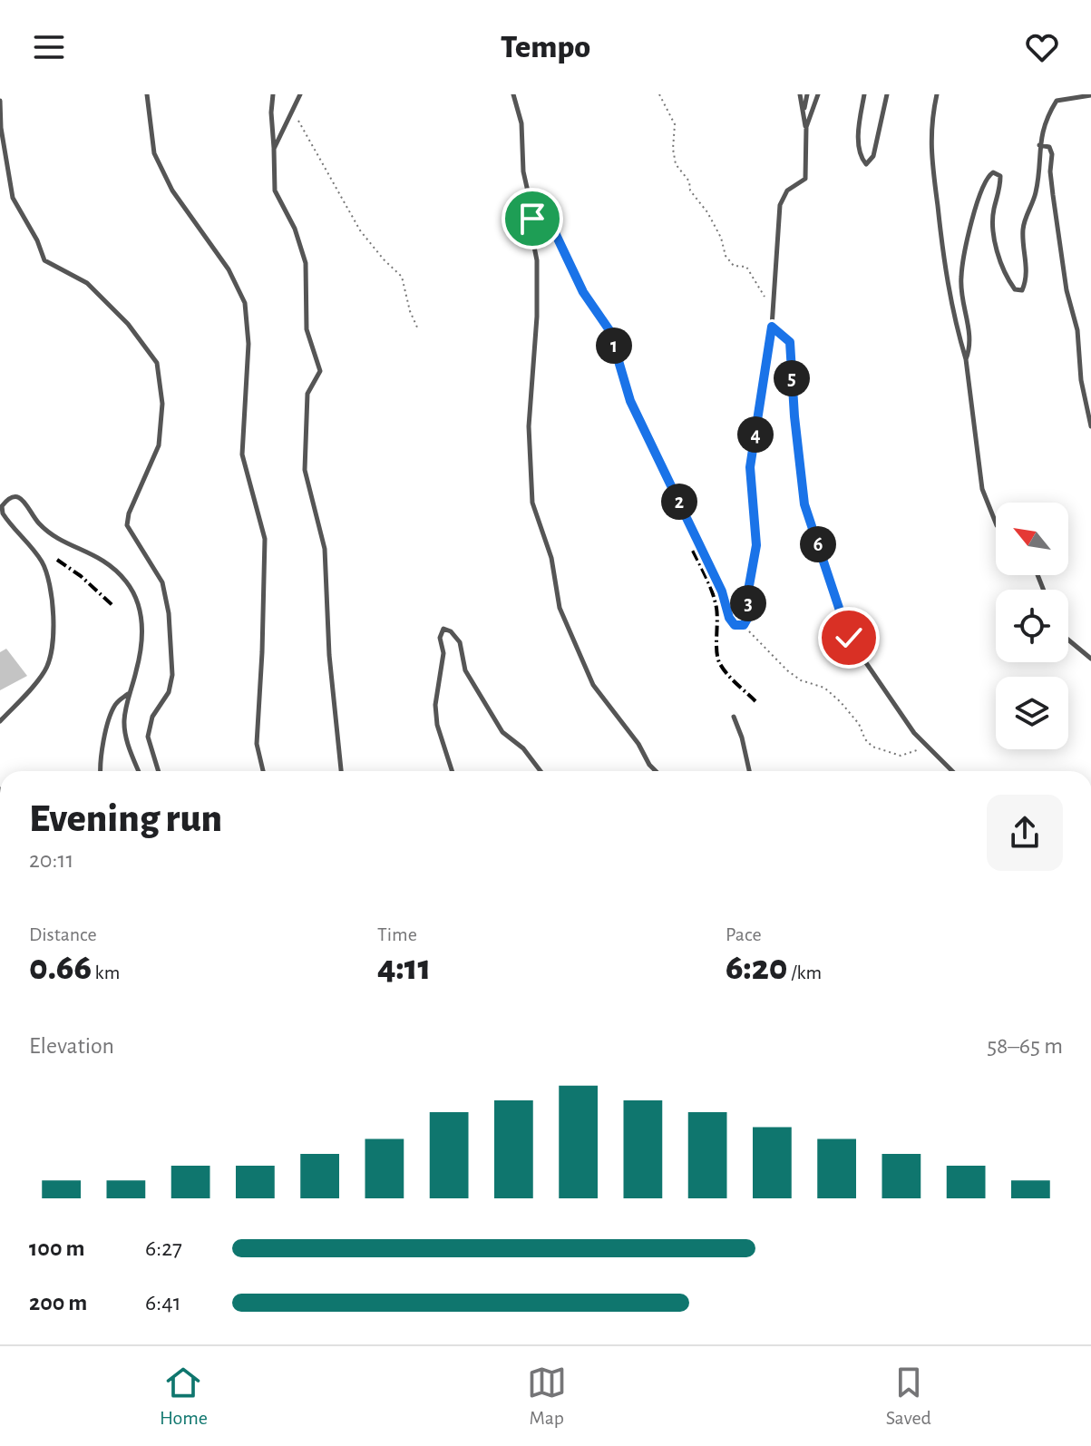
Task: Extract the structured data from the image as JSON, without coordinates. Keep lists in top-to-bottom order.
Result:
{
  "north": "top left",
  "page": {
    "header": "Tempo",
    "pins": [
      "1",
      "5",
      "4",
      "2",
      "6",
      "3"
    ],
    "heading": ["Evening run", "20:11"],
    "stats": [
      ["Distance", "0.66 km"],
      ["Time", "4:11"],
      ["Pace", "6:20 /km"]
    ],
    "chart": ["Elevation", "58–65 m"],
    "list": [
      {
        "name": "100 m",
        "note": "6:27"
      },
      {
        "name": "200 m",
        "note": "6:41"
      }
    ],
    "tabs": ["Home", "Map", "Saved"]
  }
}
